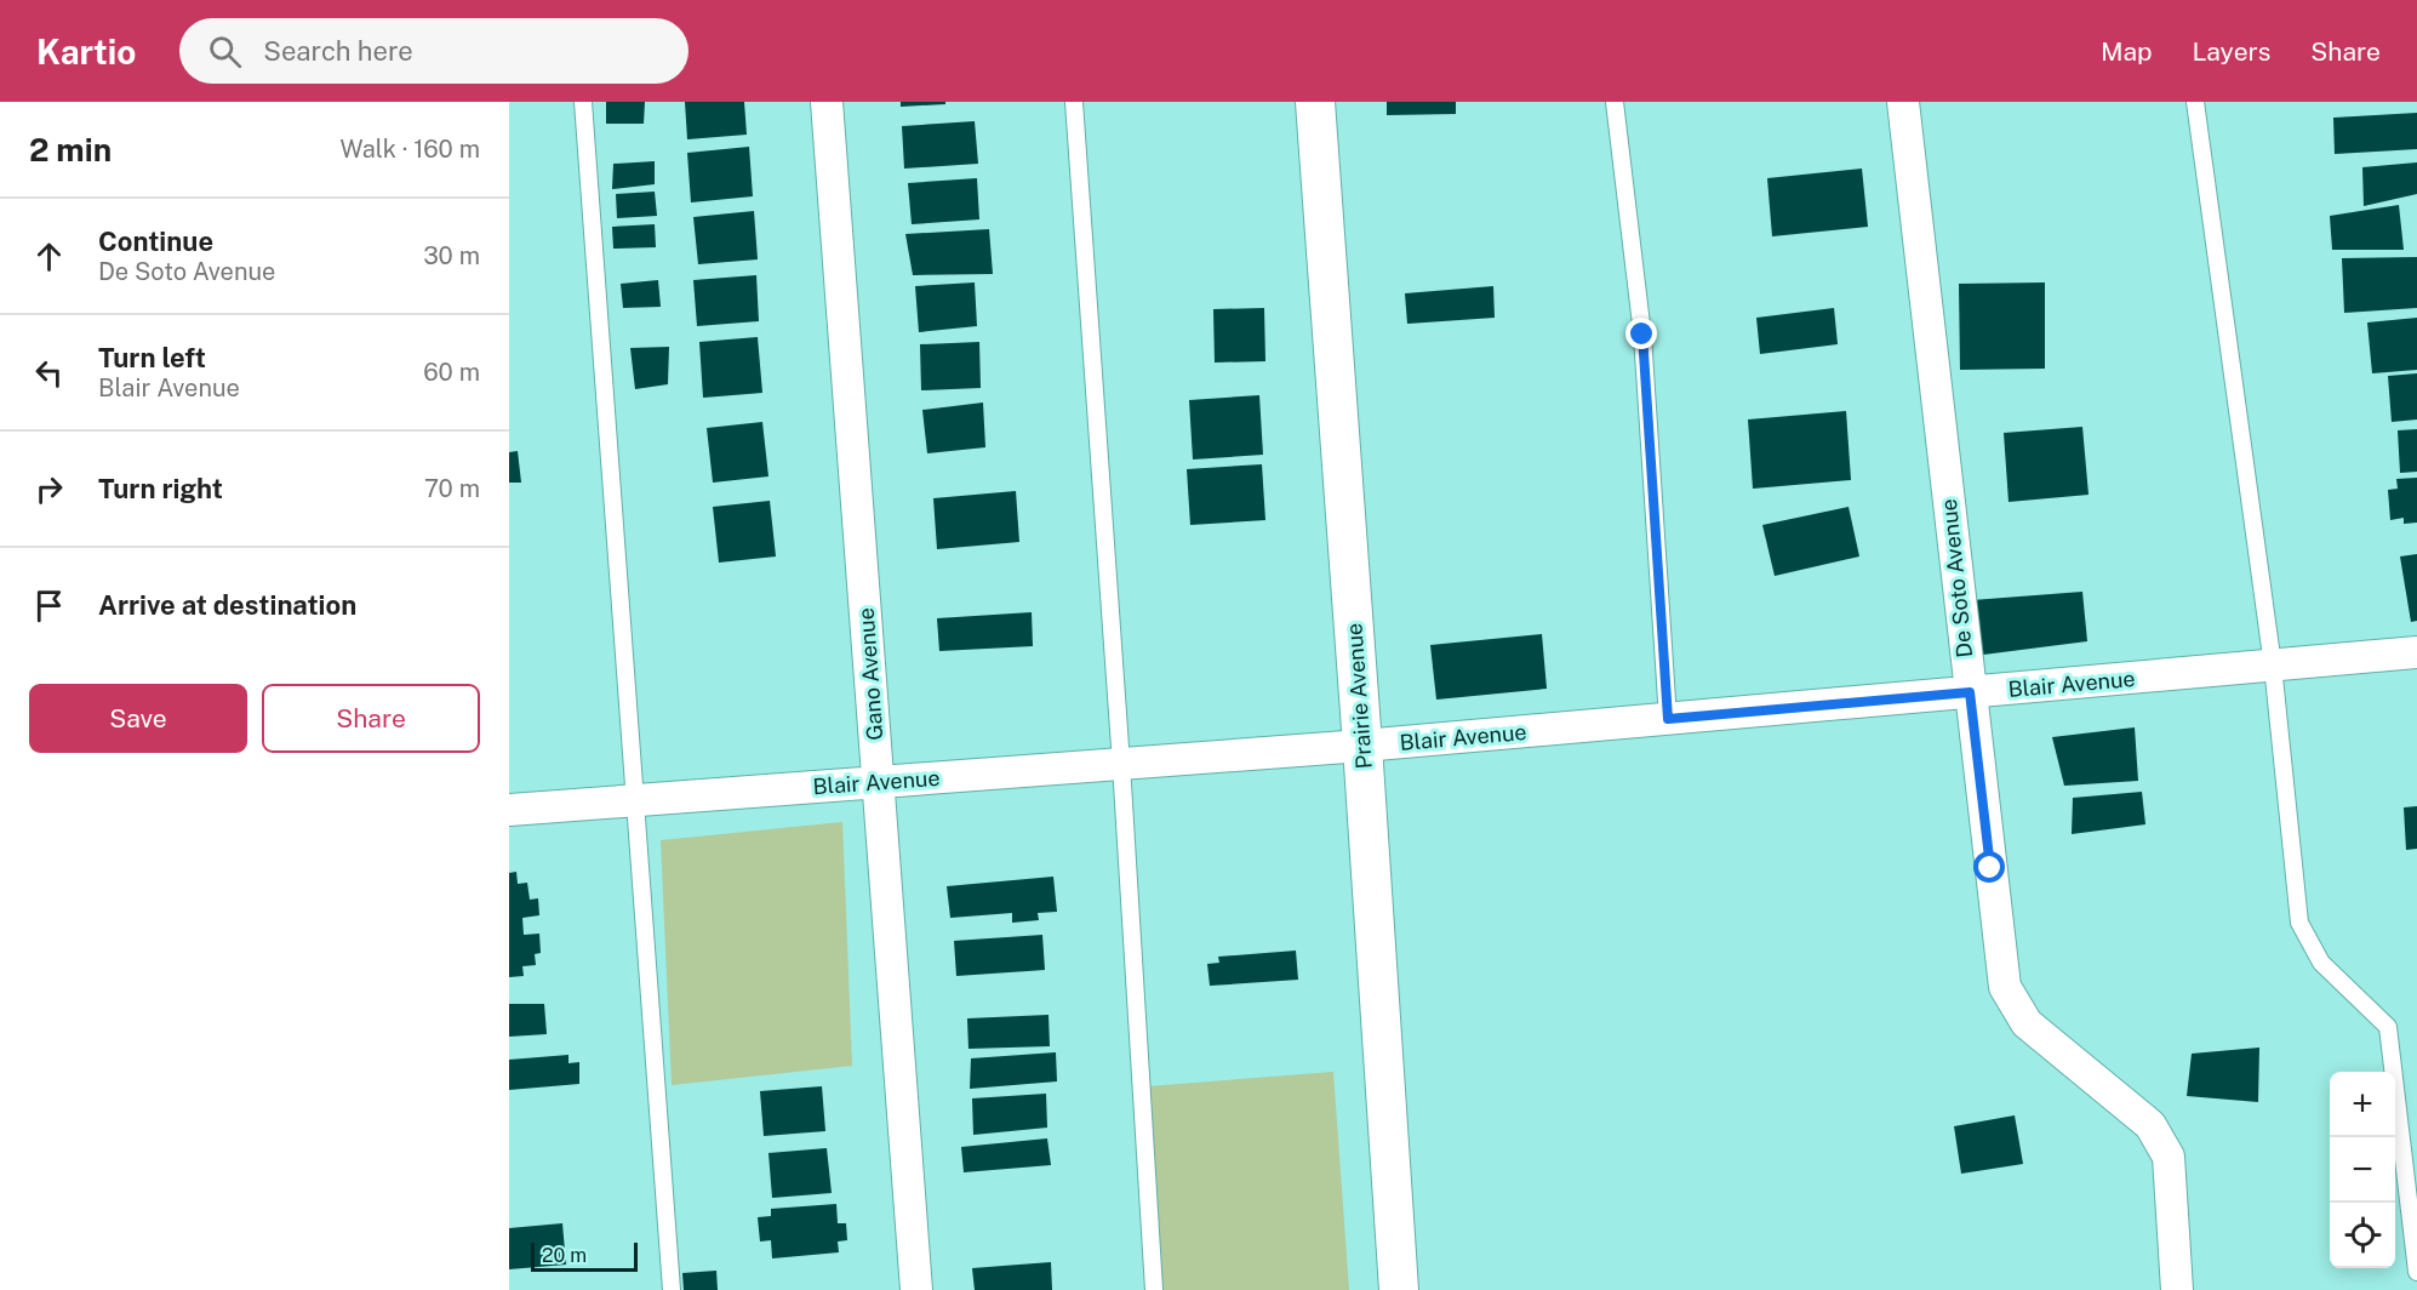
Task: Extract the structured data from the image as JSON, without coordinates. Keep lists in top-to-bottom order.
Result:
{
  "streets": {
    "street": [
      "De Soto Avenue",
      "Gano Avenue",
      "Blair Avenue",
      "Prairie Avenue"
    ]
  },
  "crossings": [
    ["De Soto Avenue", "Blair Avenue"],
    ["Gano Avenue", "Blair Avenue"],
    ["Blair Avenue", "Prairie Avenue"]
  ],
  "scale_bar": "20 m",
  "page": {
    "header": "Kartio",
    "search": "Search here",
    "nav": ["Map", "Layers", "Share"],
    "heading": ["2 min", "Walk · 160 m"],
    "list": [
      ["Continue", "De Soto Avenue", "30 m"],
      ["Turn left", "Blair Avenue", "60 m"],
      ["Turn right", "70 m"],
      "Arrive at destination"
    ],
    "buttons": ["Save", "Share"],
    "map_buttons": ["+", "−"],
    "scale": "20 m"
  }
}
